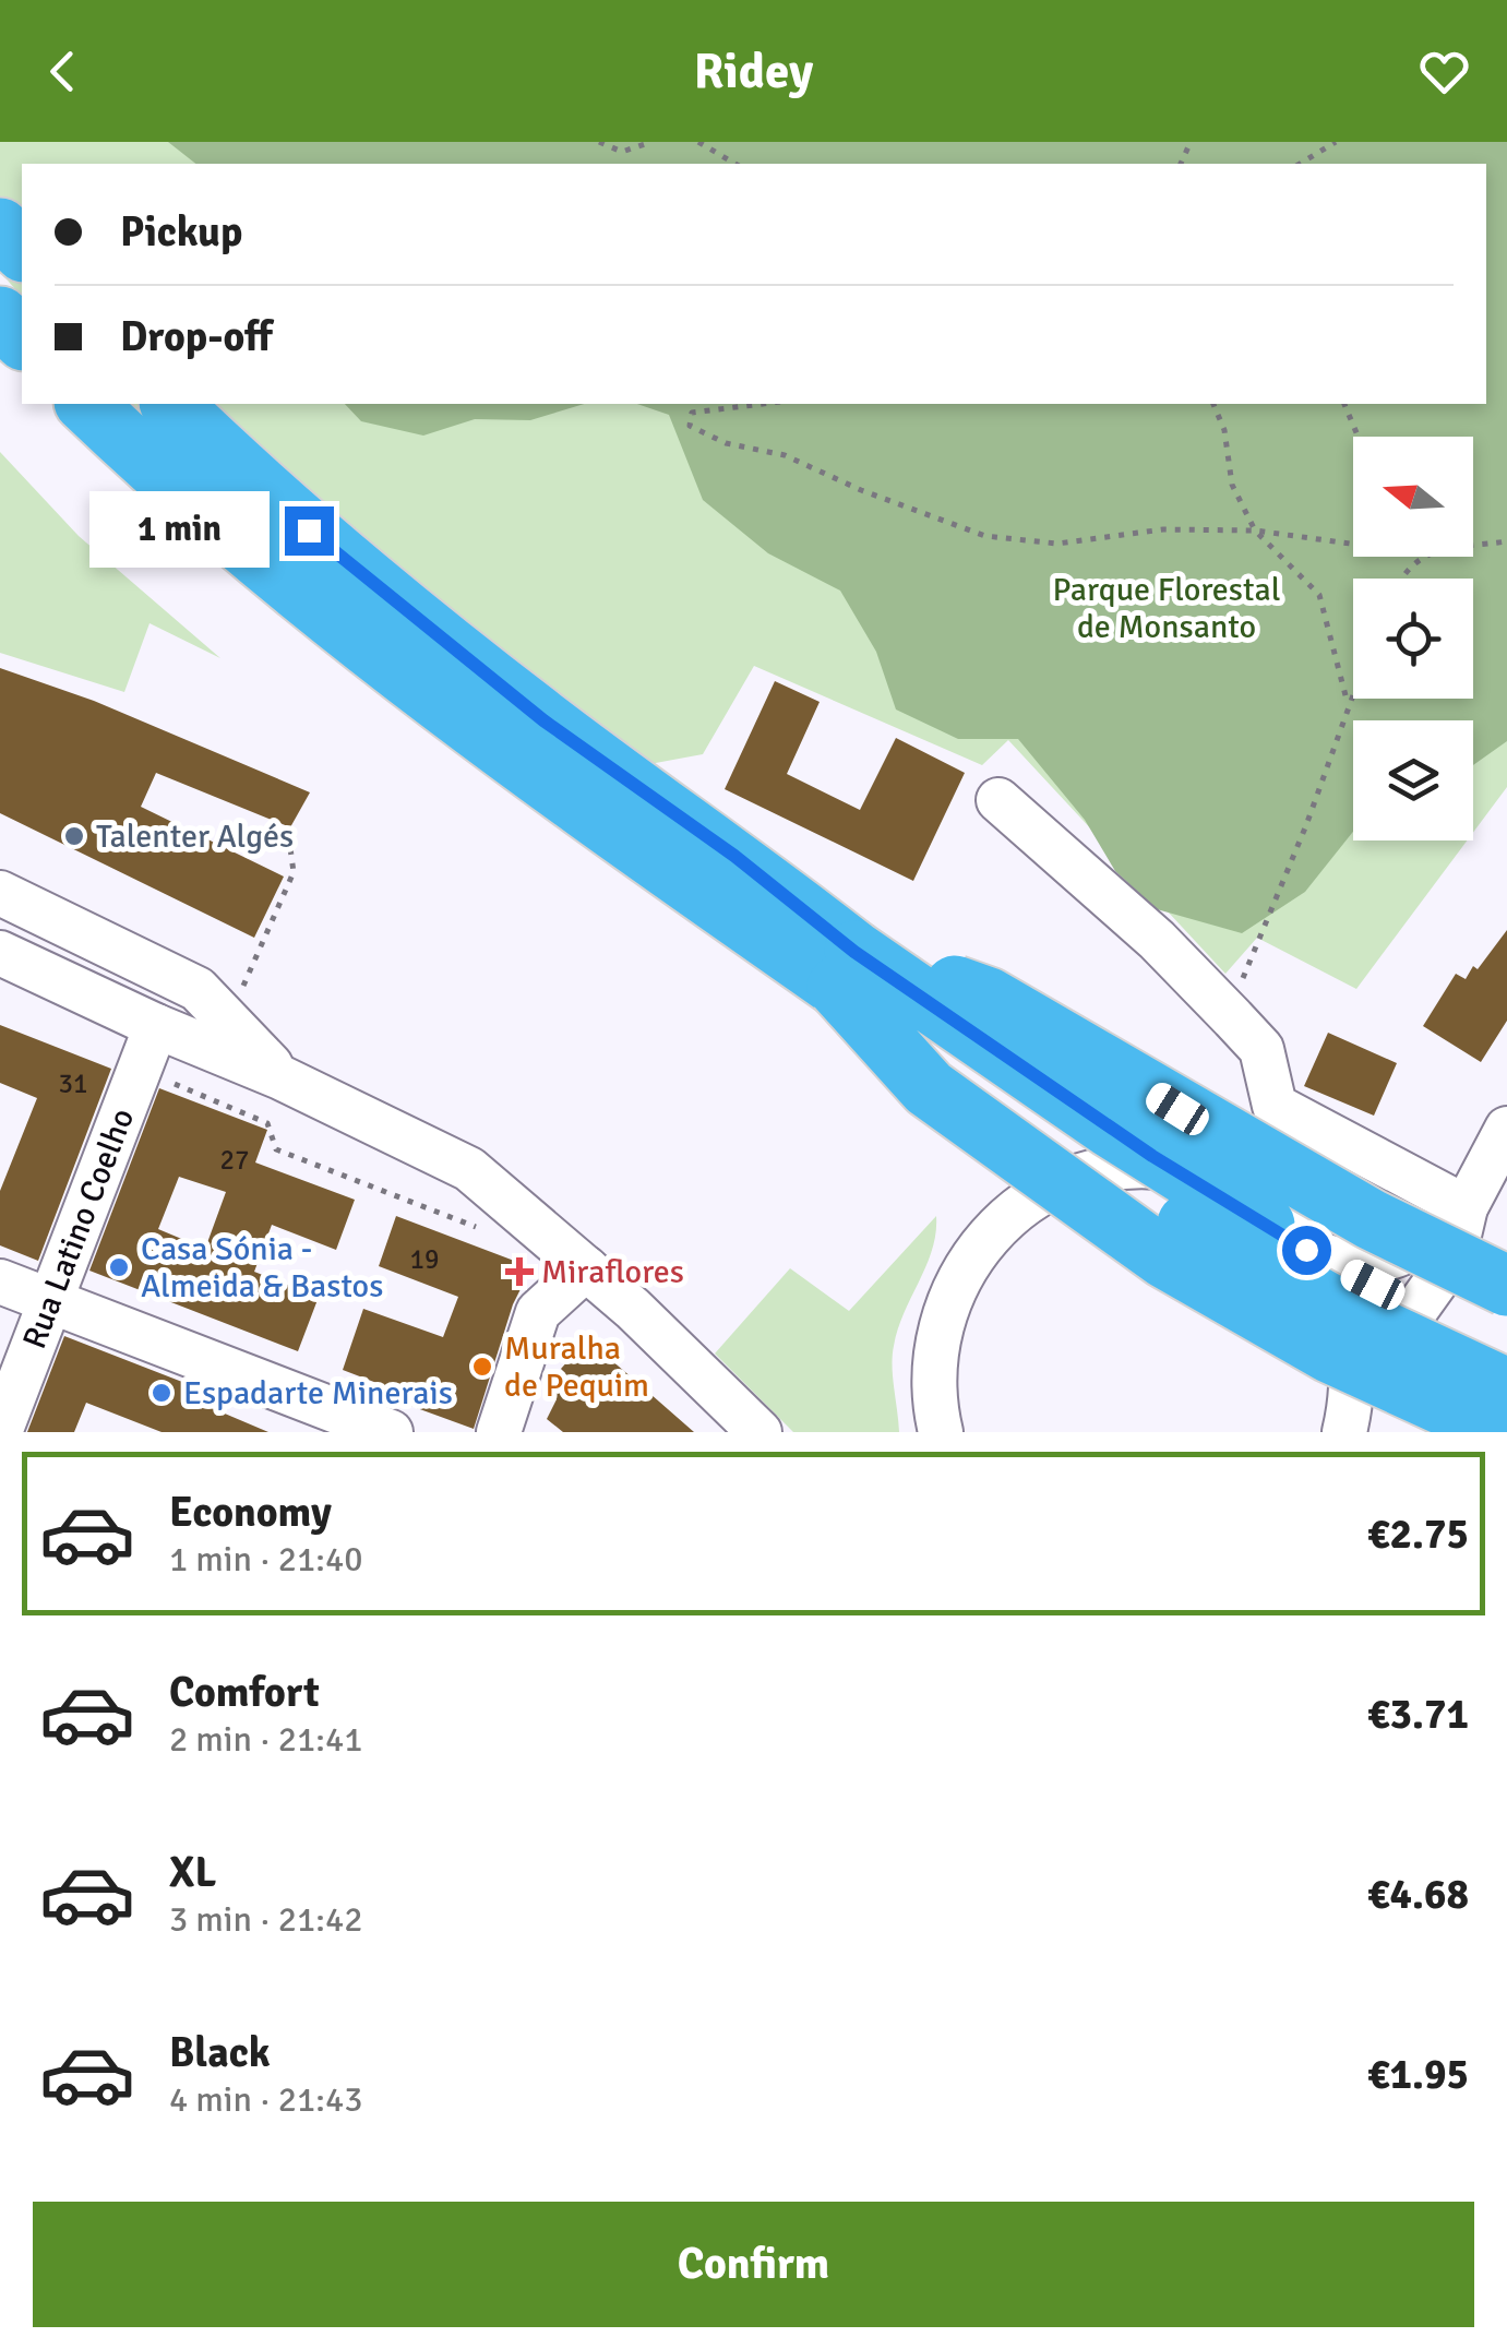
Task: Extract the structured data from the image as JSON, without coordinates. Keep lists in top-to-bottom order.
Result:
{
  "streets": {
    "street": ["Rua Latino Coelho"]
  },
  "parks": ["Parque Florestal de Monsanto"],
  "places": {
    "other": [
      "Talenter Algés",
      "Casa Sónia - Almeida & Bastos",
      "Muralha de Pequim",
      "Espadarte Minerais"
    ],
    "health": ["Miraflores"]
  },
  "house_numbers": ["31", "27", "19"],
  "north": "left",
  "page": {
    "header": "Ridey",
    "banner": ["Pickup", "Drop-off"],
    "bubble": "1 min",
    "list": [
      {
        "name": "Economy",
        "note": "1 min · 21:40",
        "value": "€2.75"
      },
      {
        "name": "Comfort",
        "note": "2 min · 21:41",
        "value": "€3.71"
      },
      {
        "name": "XL",
        "note": "3 min · 21:42",
        "value": "€4.68"
      },
      {
        "name": "Black",
        "note": "4 min · 21:43",
        "value": "€1.95"
      }
    ],
    "buttons": "Confirm"
  }
}
